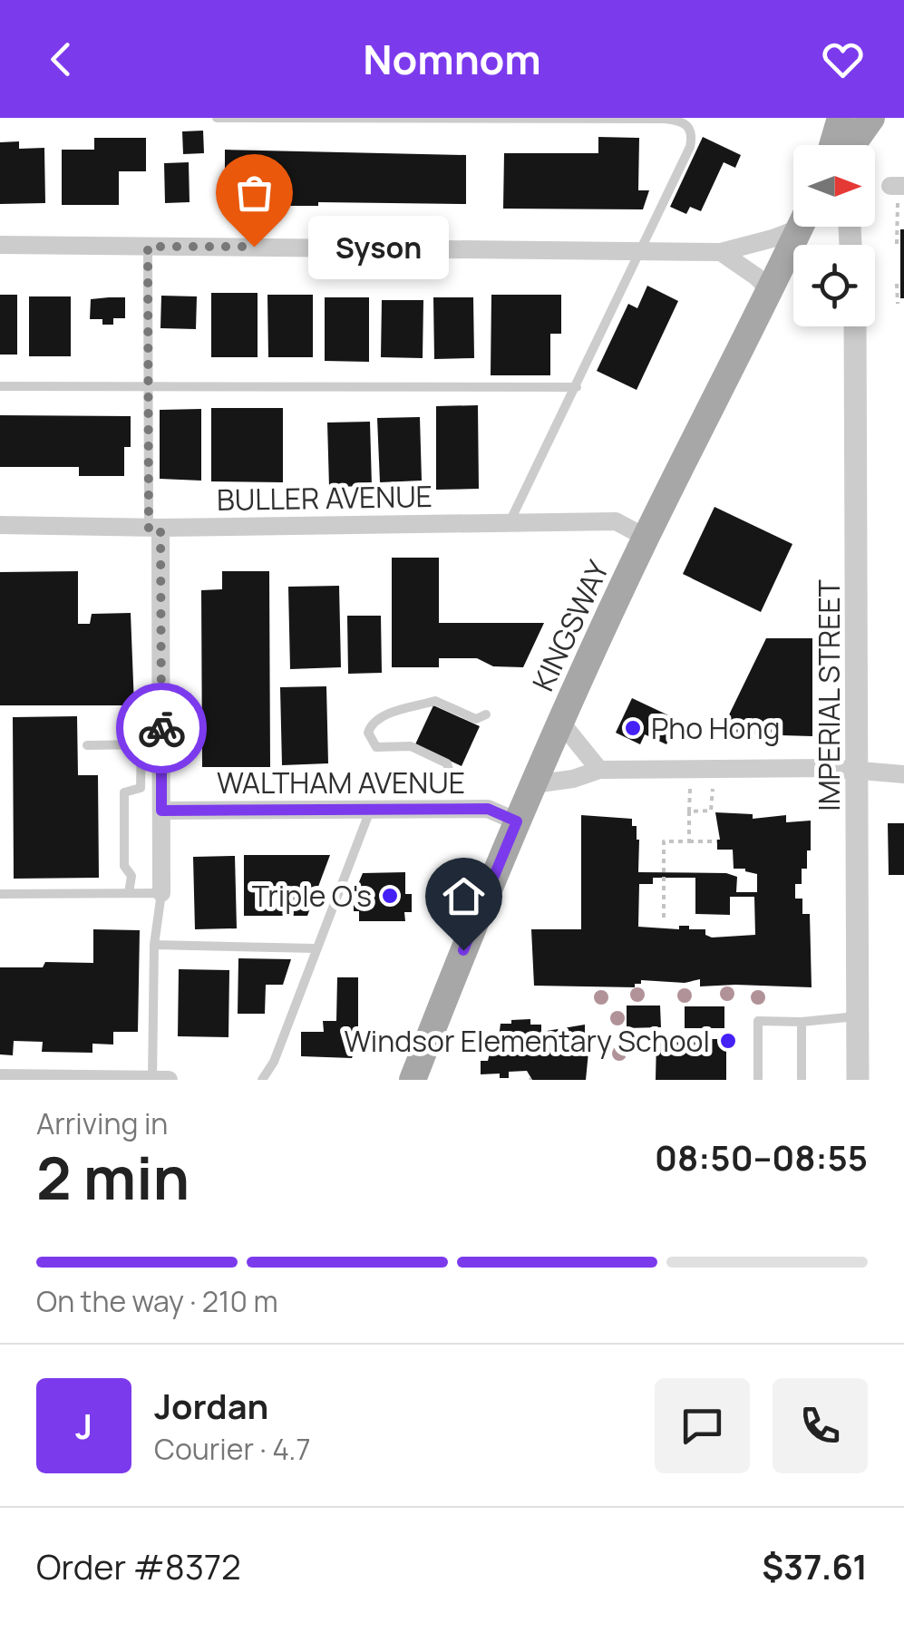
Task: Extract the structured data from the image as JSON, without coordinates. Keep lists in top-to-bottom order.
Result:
{
  "streets": {
    "main road": ["KINGSWAY"],
    "street": ["BULLER AVENUE", "IMPERIAL STREET", "WALTHAM AVENUE"]
  },
  "crossings": [
    ["BULLER AVENUE", "KINGSWAY"],
    ["KINGSWAY", "WALTHAM AVENUE"]
  ],
  "places": [
    "Syson",
    "Pho Hong",
    "Triple O's",
    "Windsor Elementary School"
  ],
  "north": "right",
  "page": {
    "header": "Nomnom",
    "bubble": "Syson",
    "heading": ["2 min", "Arriving in", "08:50–08:55"],
    "panel": [
      "Jordan",
      "Courier · 4.7",
      "Order #8372",
      "$37.61"
    ],
    "bar": "On the way · 210 m",
    "round": "J"
  }
}
